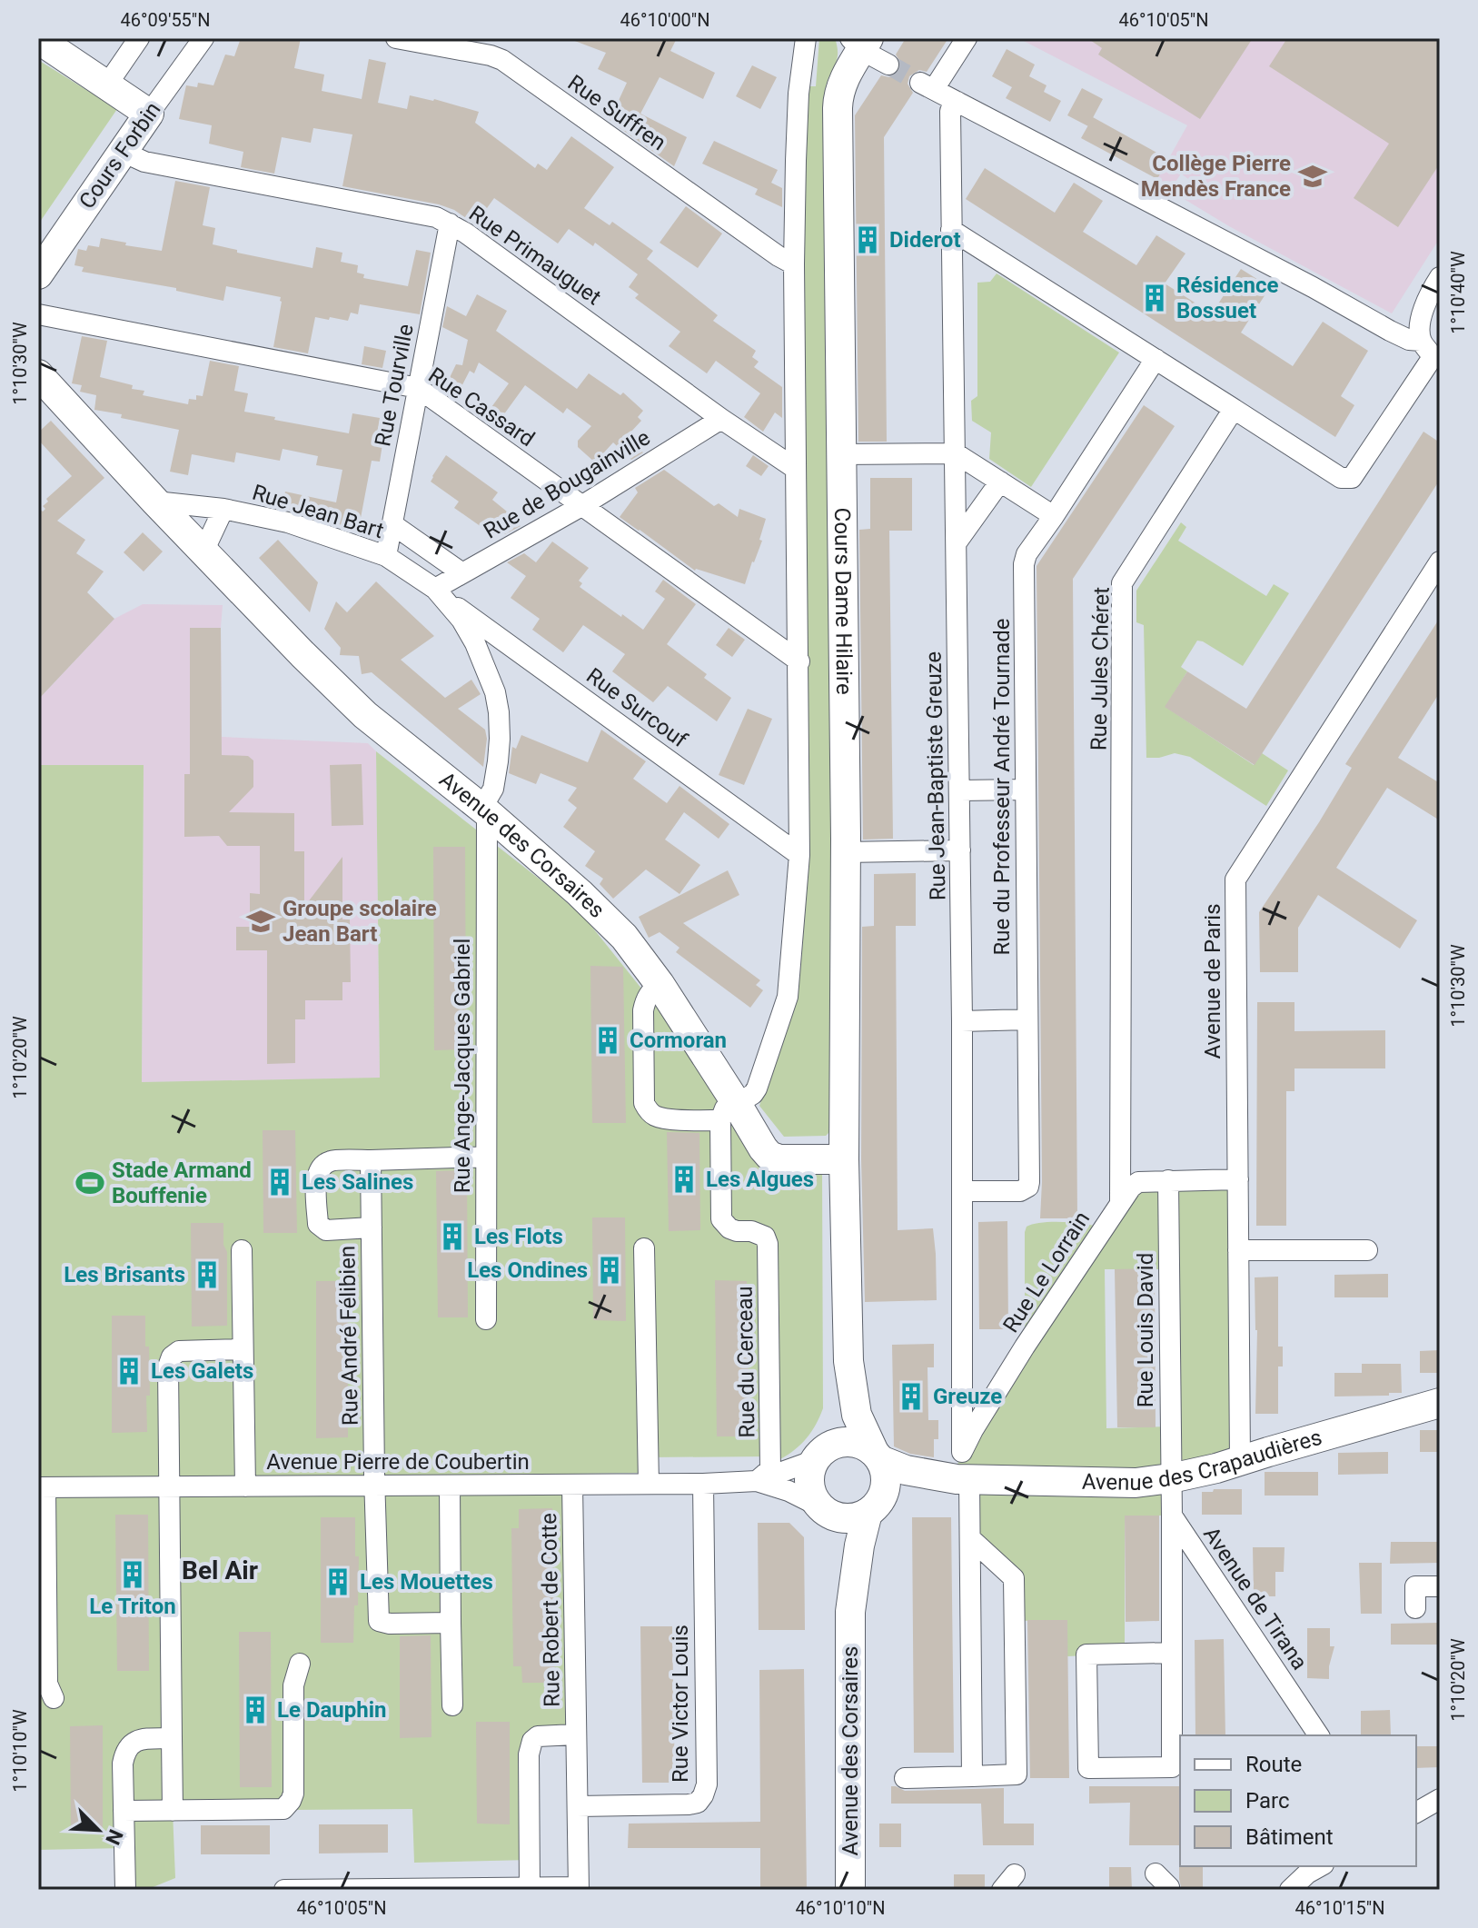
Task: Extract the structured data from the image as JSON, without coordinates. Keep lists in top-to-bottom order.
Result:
{
  "streets": {
    "street": [
      "Rue Suffren",
      "Cours Forbin",
      "Rue Primauguet",
      "Rue Tourville",
      "Rue Cassard",
      "Rue de Bougainville",
      "Rue Jean Bart",
      "Cours Dame Hilaire",
      "Rue Jules Chéret",
      "Rue Surcouf",
      "Rue Jean-Baptiste Greuze",
      "Rue du Professeur André Tournade",
      "Avenue des Corsaires",
      "Avenue de Paris",
      "Rue Ange-Jacques Gabriel",
      "Rue Le Lorrain",
      "Rue Louis David",
      "Rue André Félibien",
      "Rue du Cerceau",
      "Avenue des Crapaudières",
      "Avenue Pierre de Coubertin",
      "Avenue de Tirana",
      "Rue Robert de Cotte",
      "Rue Victor Louis"
    ]
  },
  "crossings": [
    ["Rue Suffren", "Cours Dame Hilaire"],
    ["Cours Forbin", "Rue Primauguet"],
    ["Rue Primauguet", "Rue Tourville"],
    ["Rue Primauguet", "Rue de Bougainville"],
    ["Rue Primauguet", "Cours Dame Hilaire"],
    ["Rue Tourville", "Rue Cassard"],
    ["Rue Tourville", "Rue Jean Bart"],
    ["Rue Cassard", "Rue de Bougainville"],
    ["Rue Cassard", "Cours Dame Hilaire"],
    ["Rue de Bougainville", "Rue Jean Bart"],
    ["Rue de Bougainville", "Rue Surcouf"],
    ["Rue Jean Bart", "Rue Surcouf"],
    ["Rue Jean Bart", "Avenue des Corsaires"],
    ["Rue Jean Bart", "Rue Ange-Jacques Gabriel"],
    ["Cours Dame Hilaire", "Rue Surcouf"],
    ["Cours Dame Hilaire", "Avenue des Corsaires"],
    ["Cours Dame Hilaire", "Rue du Cerceau"],
    ["Rue Jules Chéret", "Rue Le Lorrain"],
    ["Rue Jean-Baptiste Greuze", "Rue du Professeur André Tournade"],
    ["Rue Jean-Baptiste Greuze", "Rue Le Lorrain"],
    ["Rue Jean-Baptiste Greuze", "Avenue des Crapaudières"],
    ["Avenue des Corsaires", "Rue Ange-Jacques Gabriel"],
    ["Avenue des Corsaires", "Rue du Cerceau"],
    ["Avenue des Corsaires", "Avenue des Crapaudières"],
    ["Avenue des Corsaires", "Avenue Pierre de Coubertin"],
    ["Avenue de Paris", "Rue Le Lorrain"],
    ["Avenue de Paris", "Avenue des Crapaudières"],
    ["Rue Ange-Jacques Gabriel", "Rue André Félibien"],
    ["Rue Le Lorrain", "Rue Louis David"],
    ["Rue Le Lorrain", "Avenue des Crapaudières"],
    ["Rue Louis David", "Avenue des Crapaudières"],
    ["Rue André Félibien", "Avenue Pierre de Coubertin"],
    ["Rue du Cerceau", "Avenue Pierre de Coubertin"],
    ["Avenue des Crapaudières", "Avenue Pierre de Coubertin"],
    ["Avenue Pierre de Coubertin", "Rue Robert de Cotte"],
    ["Avenue Pierre de Coubertin", "Rue Victor Louis"],
    ["Rue Robert de Cotte", "Rue Victor Louis"]
  ],
  "districts": ["Bel Air"],
  "places": {
    "school or university": ["Collège Pierre Mendès France", "Groupe scolaire Jean Bart"],
    "building": [
      "Diderot",
      "Résidence Bossuet",
      "Cormoran",
      "Les Algues",
      "Les Salines",
      "Les Flots",
      "Les Ondines",
      "Les Brisants",
      "Les Galets",
      "Greuze",
      "Le Triton",
      "Les Mouettes",
      "Le Dauphin"
    ],
    "sports": ["Stade Armand Bouffenie"]
  },
  "legend": ["Route", "Parc", "Bâtiment"],
  "north": "bottom right",
  "coordinates": [
    "46°09'55\"N",
    "46°10'00\"N",
    "46°10'05\"N",
    "1°10'40\"W",
    "1°10'30\"W",
    "1°10'20\"W",
    "1°10'10\"W",
    "46°10'10\"N",
    "46°10'15\"N"
  ]
}
